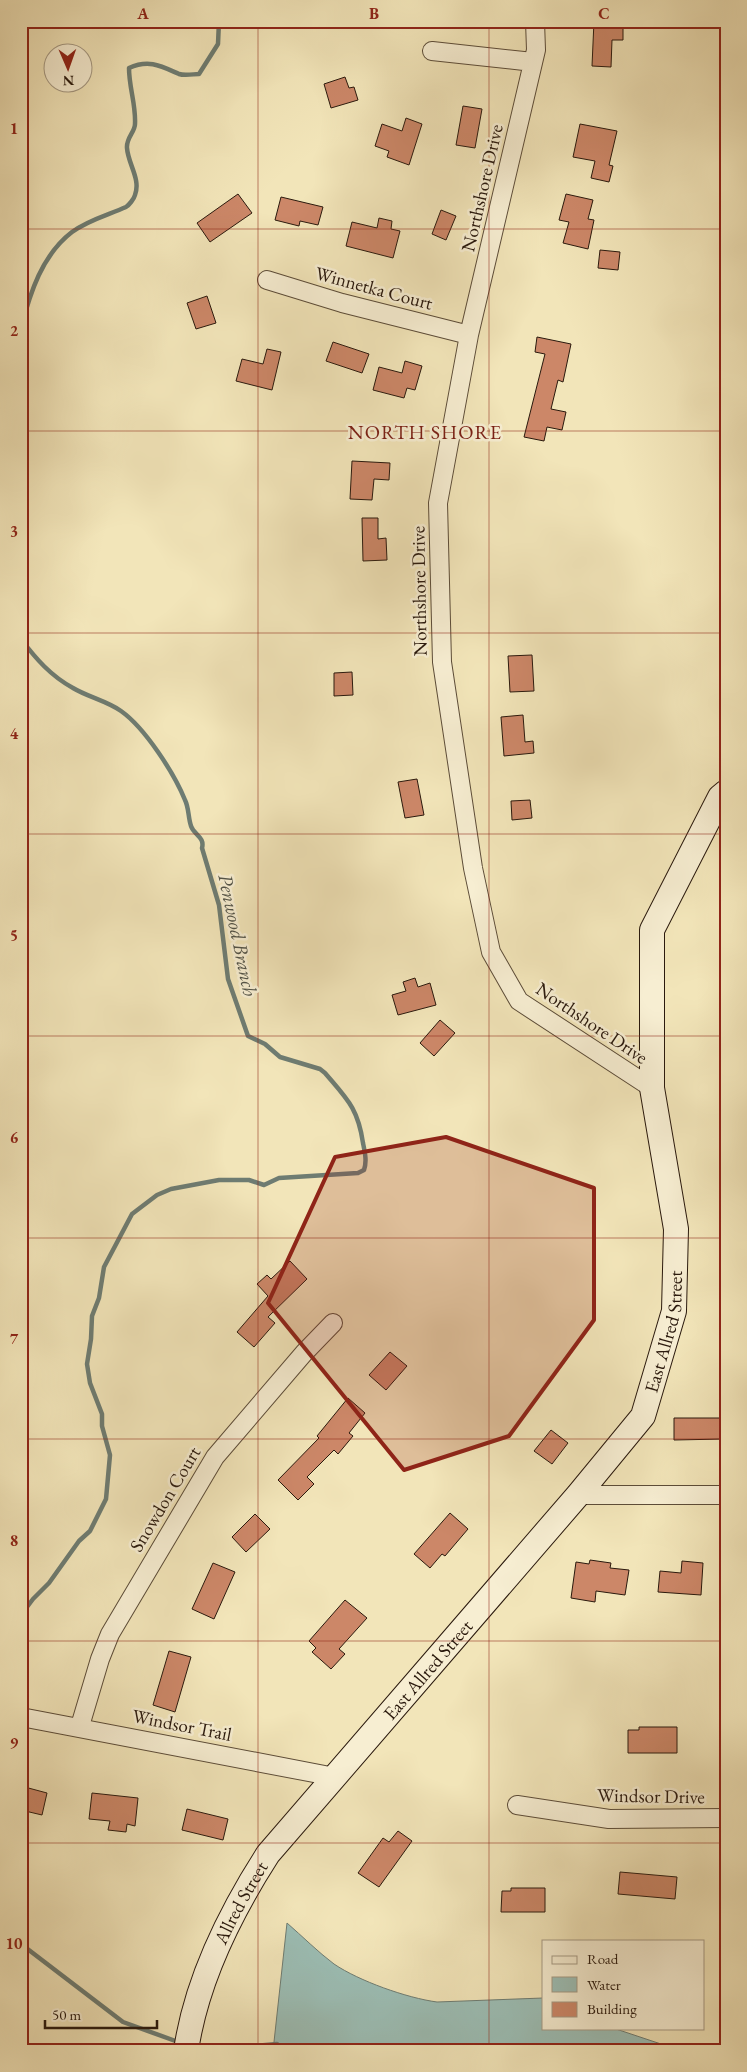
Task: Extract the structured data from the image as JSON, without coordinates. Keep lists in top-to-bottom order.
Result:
{
  "streets": {
    "street": [
      "Northshore Drive",
      "Winnetka Court",
      "East Allred Street",
      "Snowdon Court",
      "Windsor Trail",
      "Windsor Drive",
      "Allred Street"
    ]
  },
  "crossings": [
    ["Northshore Drive", "Winnetka Court"],
    ["Northshore Drive", "East Allred Street"],
    ["East Allred Street", "Windsor Trail"],
    ["East Allred Street", "Allred Street"],
    ["Snowdon Court", "Windsor Trail"],
    ["Windsor Trail", "Allred Street"]
  ],
  "districts": ["NORTH SHORE"],
  "water": ["Penwood Branch"],
  "legend": ["Road", "Water", "Building"],
  "scale_bar": "50 m",
  "north": "bottom",
  "grid": {
    "columns": ["A", "B", "C"],
    "rows": [
      "1",
      "2",
      "3",
      "4",
      "5",
      "6",
      "7",
      "8",
      "9",
      "10"
    ]
  }
}
